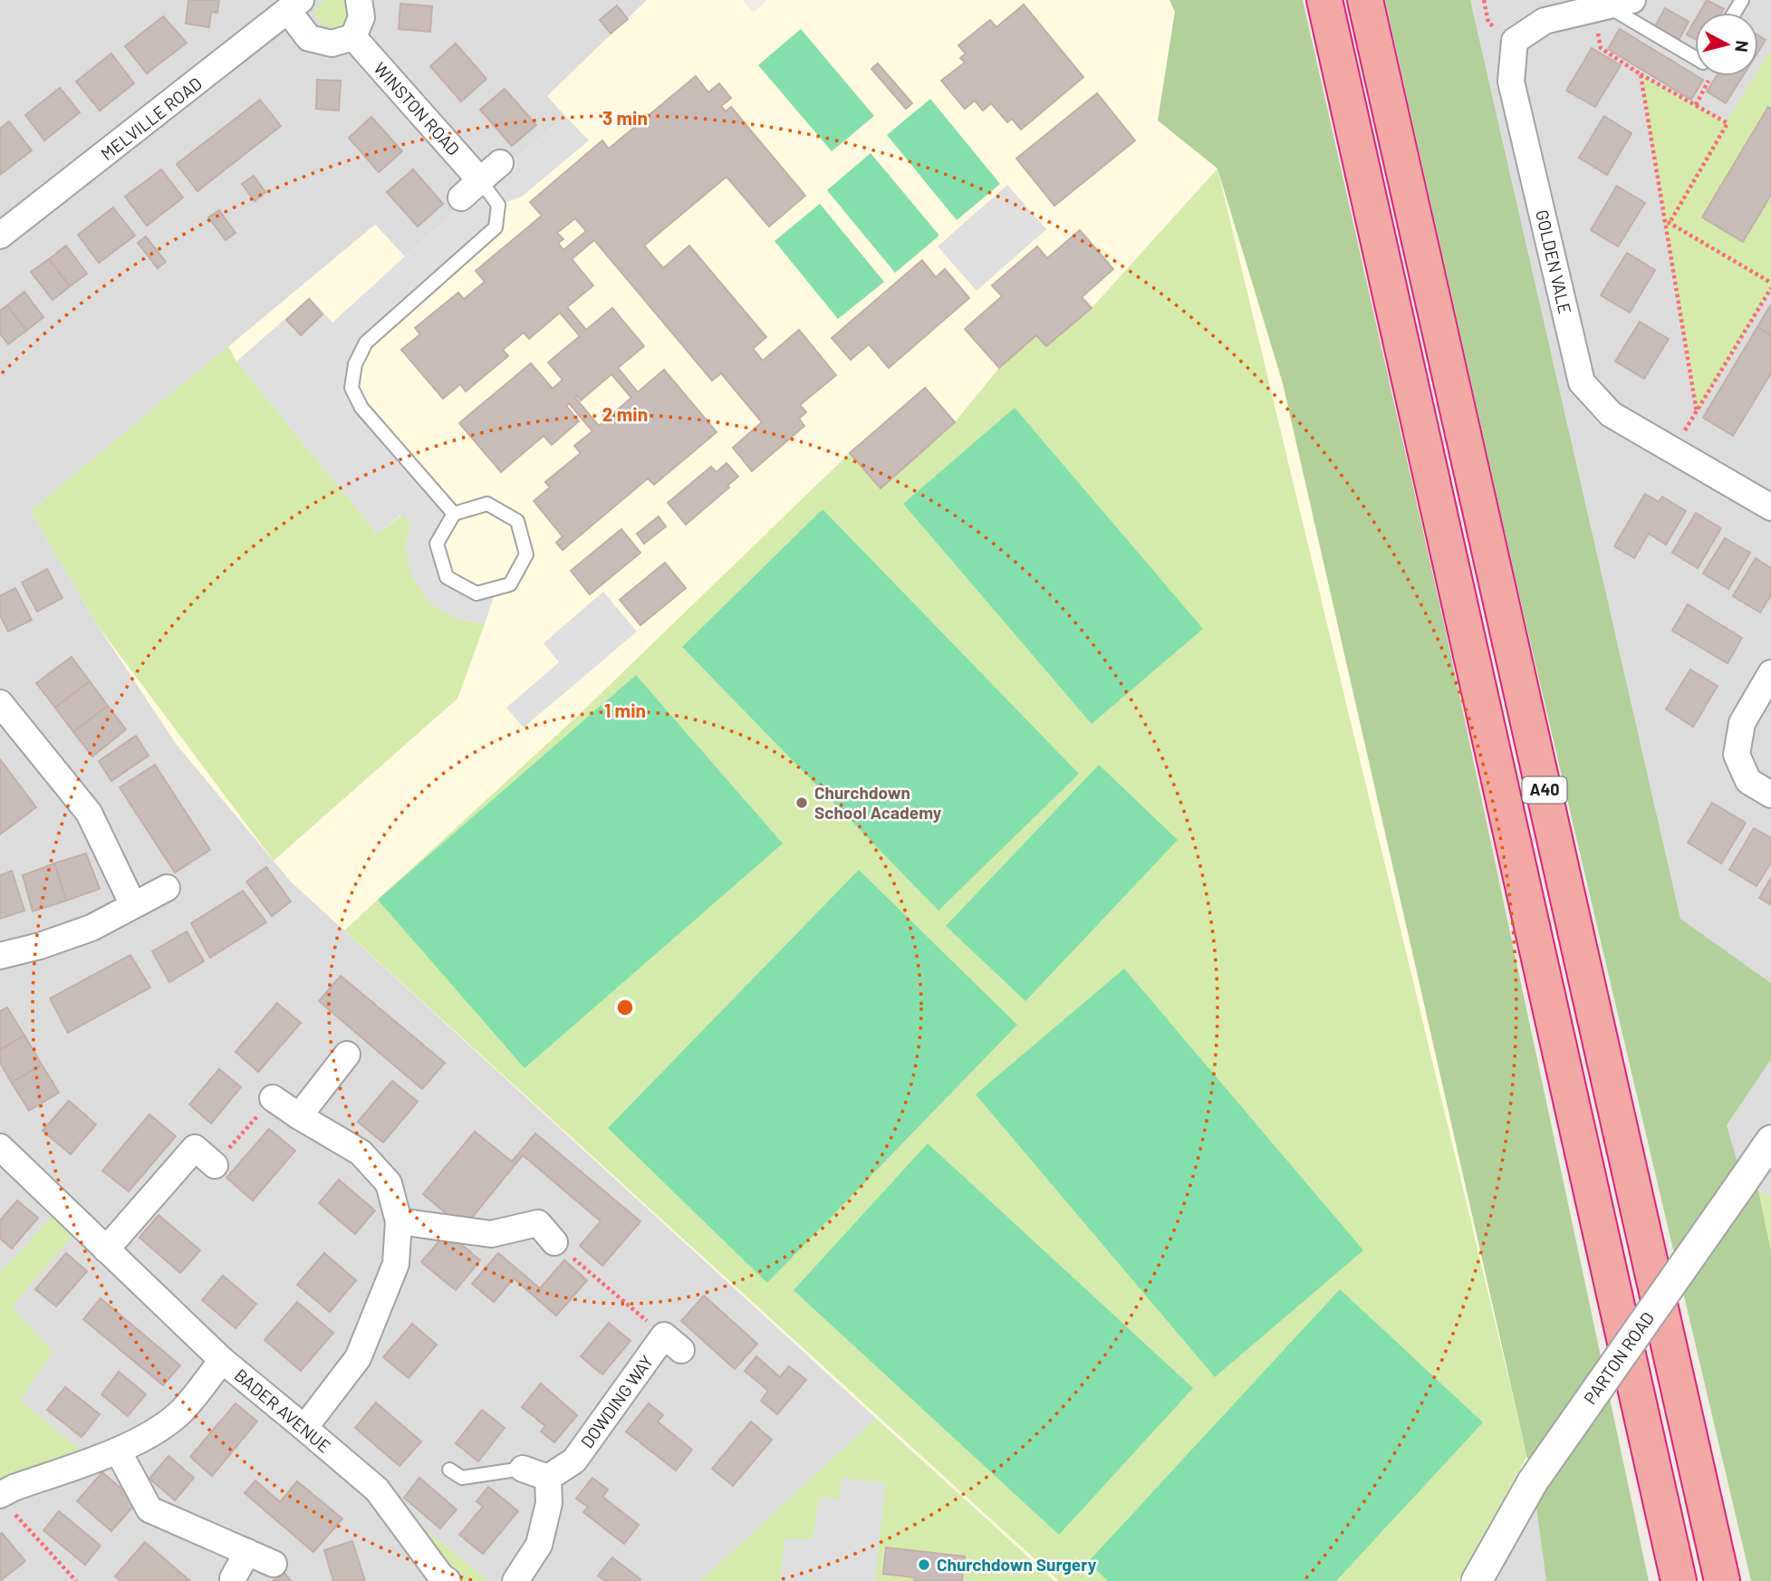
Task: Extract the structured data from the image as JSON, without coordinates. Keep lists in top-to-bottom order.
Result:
{
  "streets": {
    "highway": ["A40"],
    "street": [
      "WINSTON ROAD",
      "MELVILLE ROAD",
      "GOLDEN VALE",
      "PARTON ROAD",
      "DOWDING WAY",
      "BADER AVENUE"
    ]
  },
  "places": ["Churchdown School Academy", "Churchdown Surgery"],
  "north": "right",
  "rings": ["3 min", "2 min", "1 min"]
}
